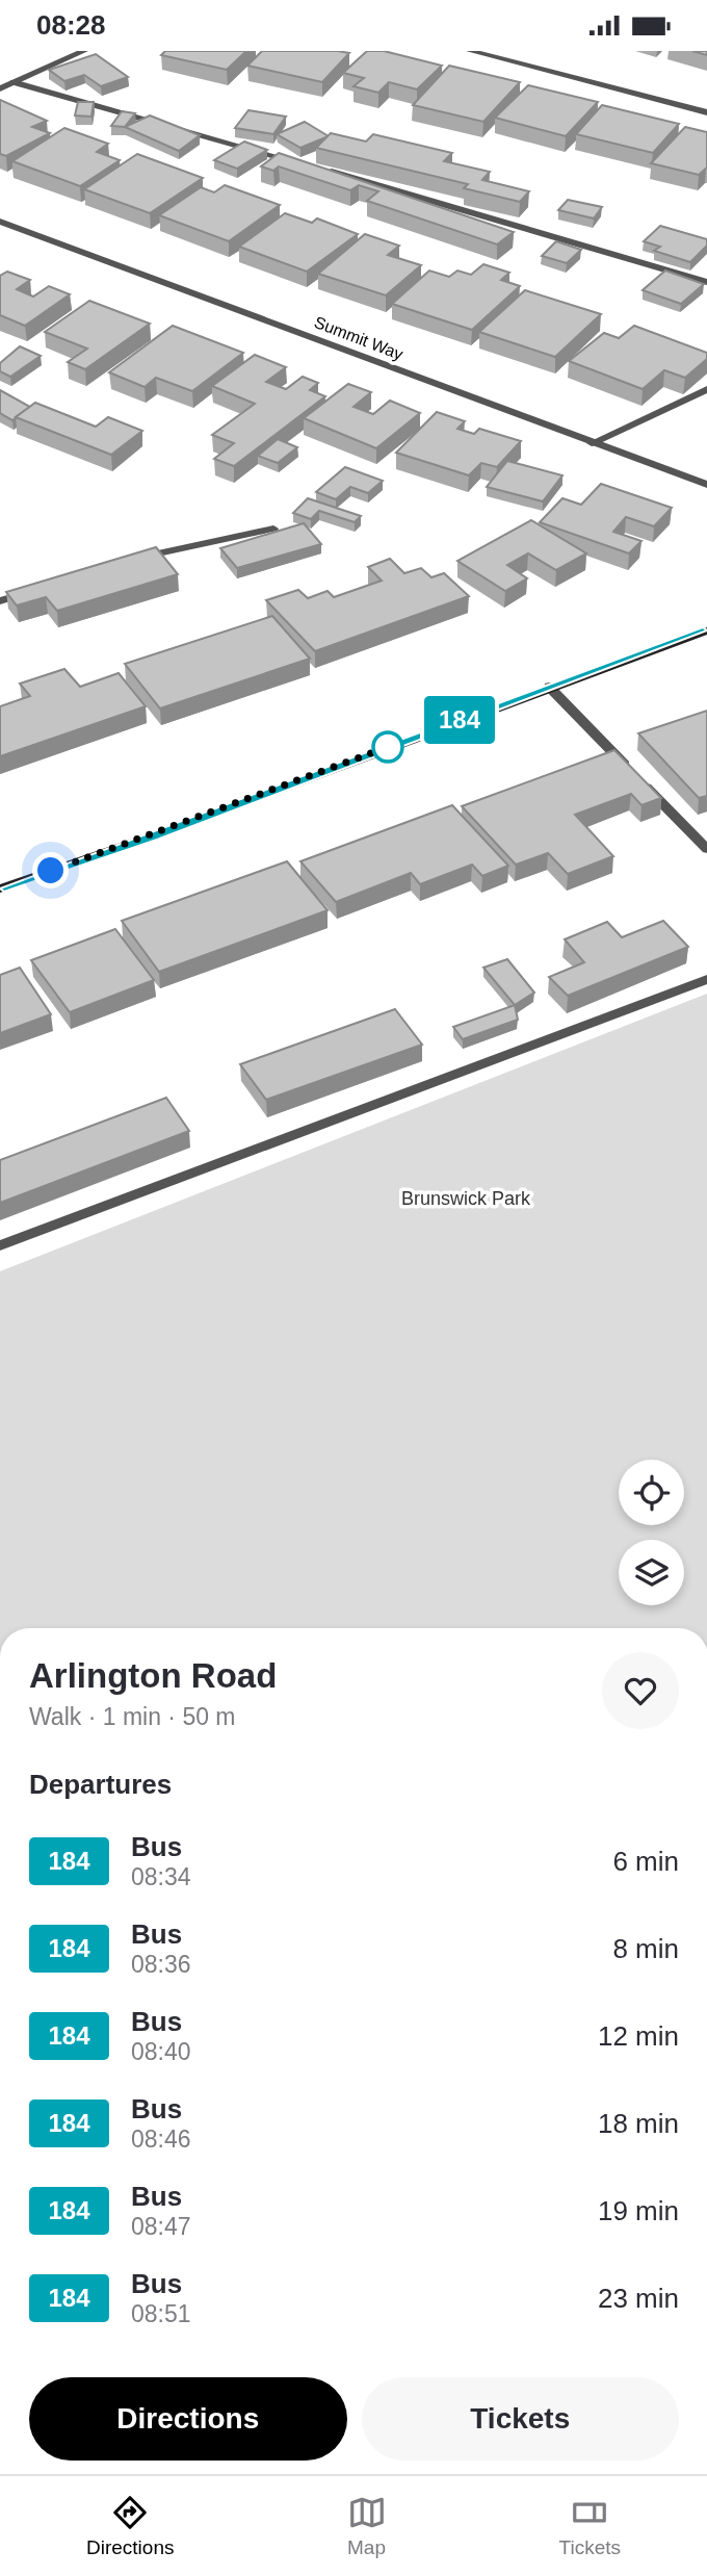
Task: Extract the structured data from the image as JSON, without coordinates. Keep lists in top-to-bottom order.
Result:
{
  "streets": {
    "street": ["Summit Way"]
  },
  "parks": ["Brunswick Park"],
  "lines": ["bus line 184"],
  "page": {
    "status": "08:28",
    "on_map": "184",
    "heading": [
      ["Arlington Road", "Walk · 1 min · 50 m"],
      "Departures"
    ],
    "list": [
      {
        "mark": "184",
        "name": "Bus",
        "note": "08:34",
        "value": "6 min"
      },
      {
        "mark": "184",
        "name": "Bus",
        "note": "08:36",
        "value": "8 min"
      },
      {
        "mark": "184",
        "name": "Bus",
        "note": "08:40",
        "value": "12 min"
      },
      {
        "mark": "184",
        "name": "Bus",
        "note": "08:46",
        "value": "18 min"
      },
      {
        "mark": "184",
        "name": "Bus",
        "note": "08:47",
        "value": "19 min"
      },
      {
        "mark": "184",
        "name": "Bus",
        "note": "08:51",
        "value": "23 min"
      }
    ],
    "buttons": ["Directions", "Tickets"],
    "tabs": ["Directions", "Map", "Tickets"]
  }
}
